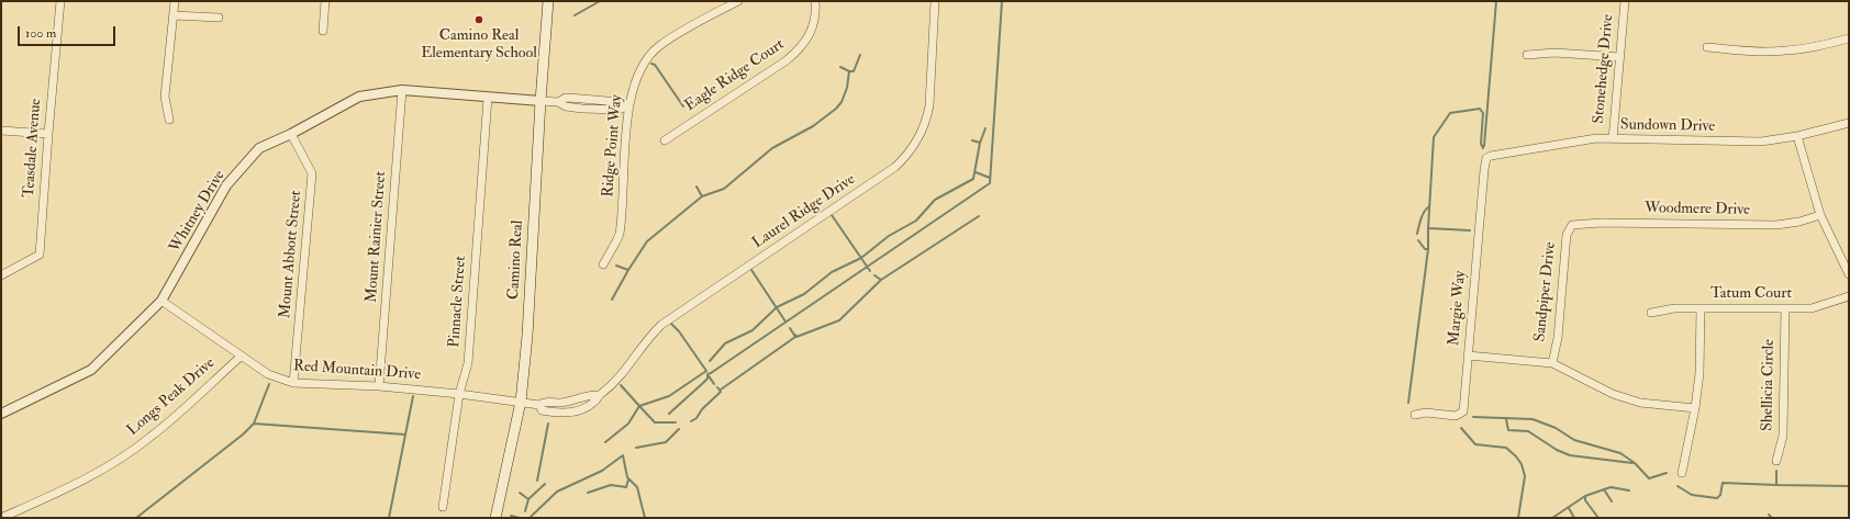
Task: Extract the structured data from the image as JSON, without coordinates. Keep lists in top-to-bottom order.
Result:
{
  "streets": {
    "main road": ["Camino Real"],
    "street": [
      "Stonehedge Drive",
      "Eagle Ridge Court",
      "Sundown Drive",
      "Ridge Point Way",
      "Teasdale Avenue",
      "Woodmere Drive",
      "Whitney Drive",
      "Laurel Ridge Drive",
      "Mount Rainier Street",
      "Mount Abbott Street",
      "Sandpiper Drive",
      "Tatum Court",
      "Pinnacle Street",
      "Margie Way",
      "Red Mountain Drive",
      "Shellicia Circle",
      "Longs Peak Drive"
    ]
  },
  "crossings": [
    ["Stonehedge Drive", "Sundown Drive"],
    ["Sundown Drive", "Margie Way"],
    ["Ridge Point Way", "Whitney Drive"],
    ["Woodmere Drive", "Sandpiper Drive"],
    ["Whitney Drive", "Mount Rainier Street"],
    ["Whitney Drive", "Mount Abbott Street"],
    ["Whitney Drive", "Camino Real"],
    ["Whitney Drive", "Pinnacle Street"],
    ["Whitney Drive", "Red Mountain Drive"],
    ["Laurel Ridge Drive", "Camino Real"],
    ["Laurel Ridge Drive", "Red Mountain Drive"],
    ["Mount Rainier Street", "Red Mountain Drive"],
    ["Mount Abbott Street", "Red Mountain Drive"],
    ["Camino Real", "Red Mountain Drive"],
    ["Tatum Court", "Shellicia Circle"],
    ["Pinnacle Street", "Red Mountain Drive"],
    ["Red Mountain Drive", "Longs Peak Drive"]
  ],
  "places": ["Camino Real Elementary School"],
  "scale_bar": "100 m"
}
